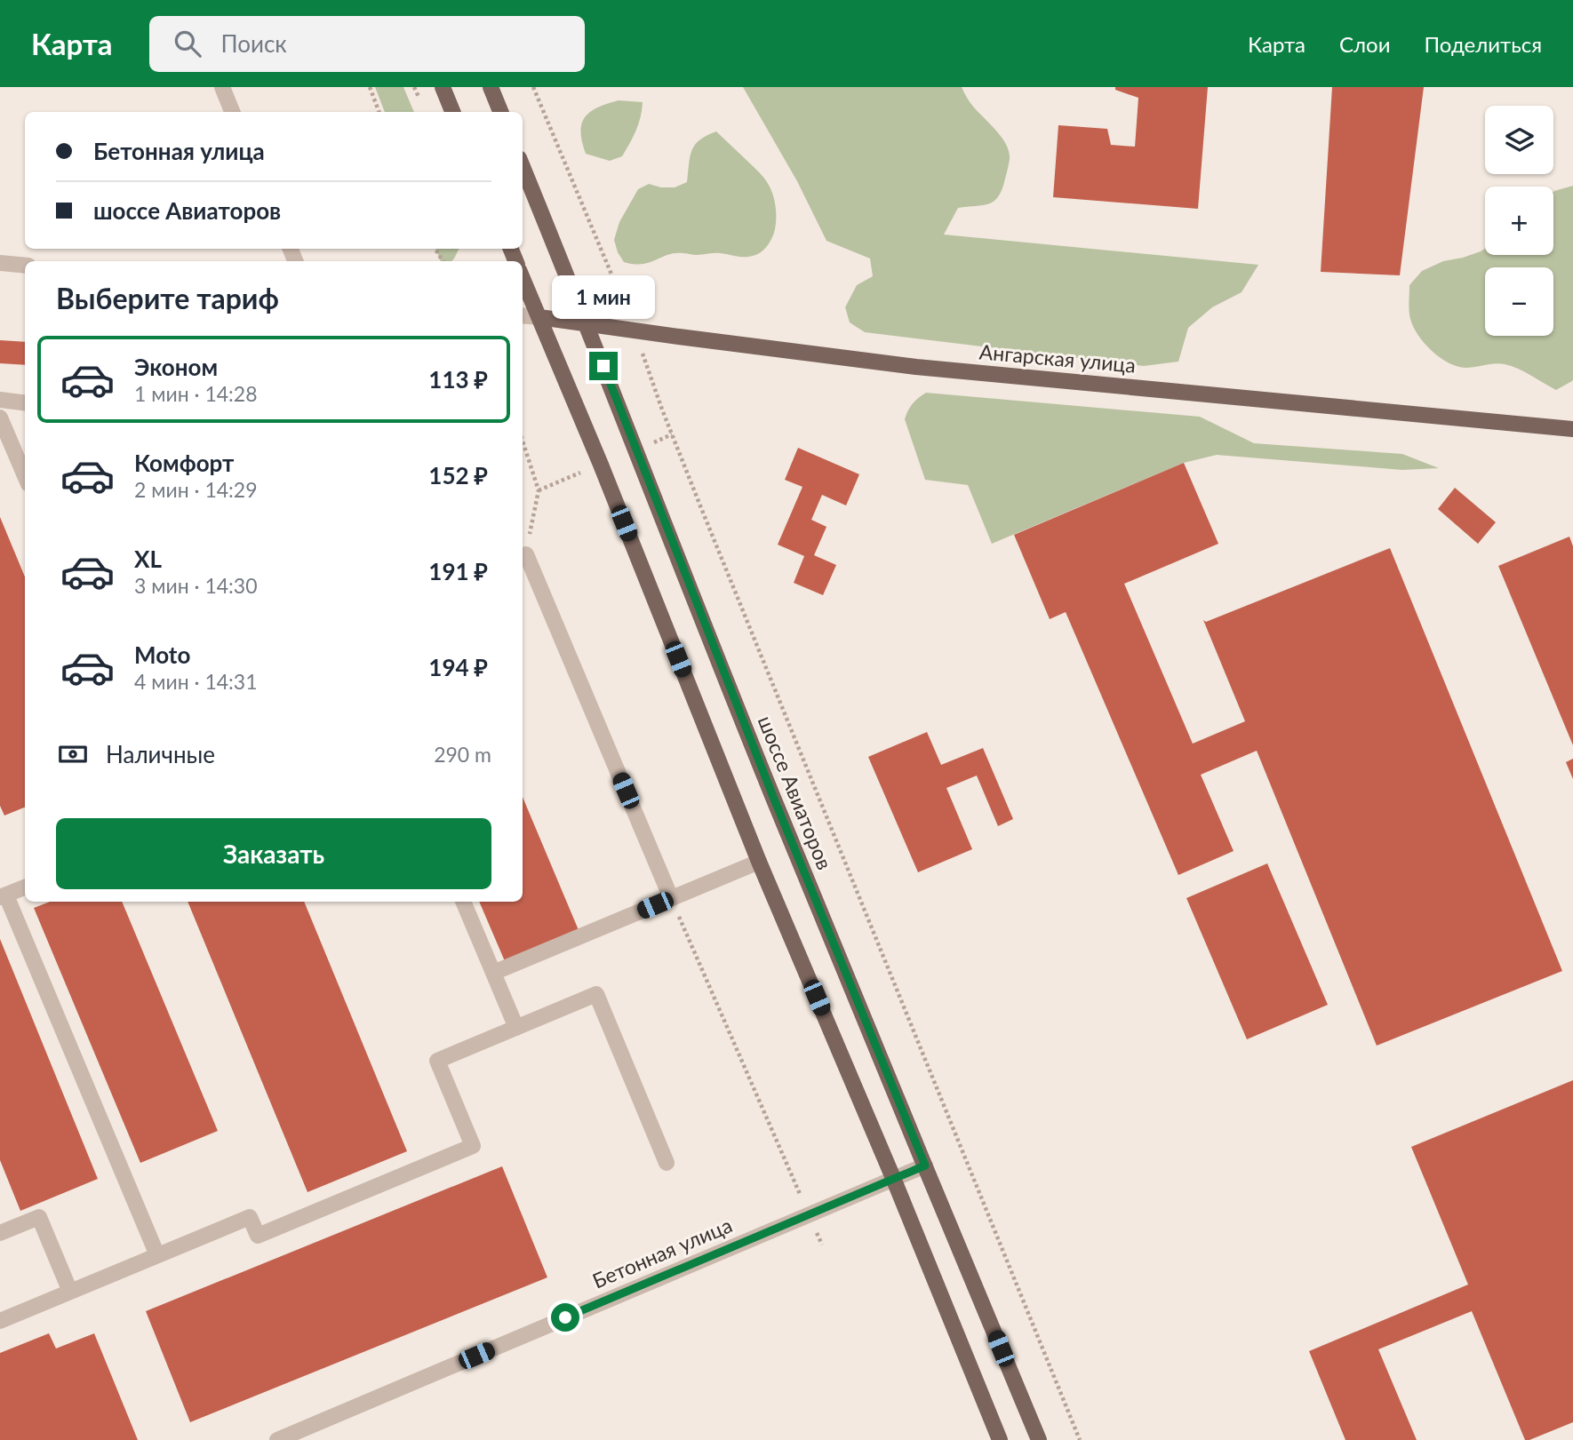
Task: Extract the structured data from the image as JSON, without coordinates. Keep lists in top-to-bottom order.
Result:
{
  "streets": {
    "main road": ["Ангарская улица", "шоссе Авиаторов"],
    "street": ["Бетонная улица"]
  },
  "crossings": [
    ["Ангарская улица", "шоссе Авиаторов"],
    ["шоссе Авиаторов", "Бетонная улица"]
  ],
  "page": {
    "header": "Карта",
    "search": "Поиск",
    "nav": ["Карта", "Слои", "Поделиться"],
    "map_buttons": ["+", "−"],
    "banner": ["Бетонная улица", "шоссе Авиаторов"],
    "heading": "Выберите тариф",
    "bubble": "1 мин",
    "list": [
      {
        "name": "Эконом",
        "note": "1 мин · 14:28",
        "value": "113 ₽"
      },
      {
        "name": "Комфорт",
        "note": "2 мин · 14:29",
        "value": "152 ₽"
      },
      {
        "name": "XL",
        "note": "3 мин · 14:30",
        "value": "191 ₽"
      },
      {
        "name": "Moto",
        "note": "4 мин · 14:31",
        "value": "194 ₽"
      }
    ],
    "pay": ["Наличные", "290 m"],
    "buttons": "Заказать"
  }
}
